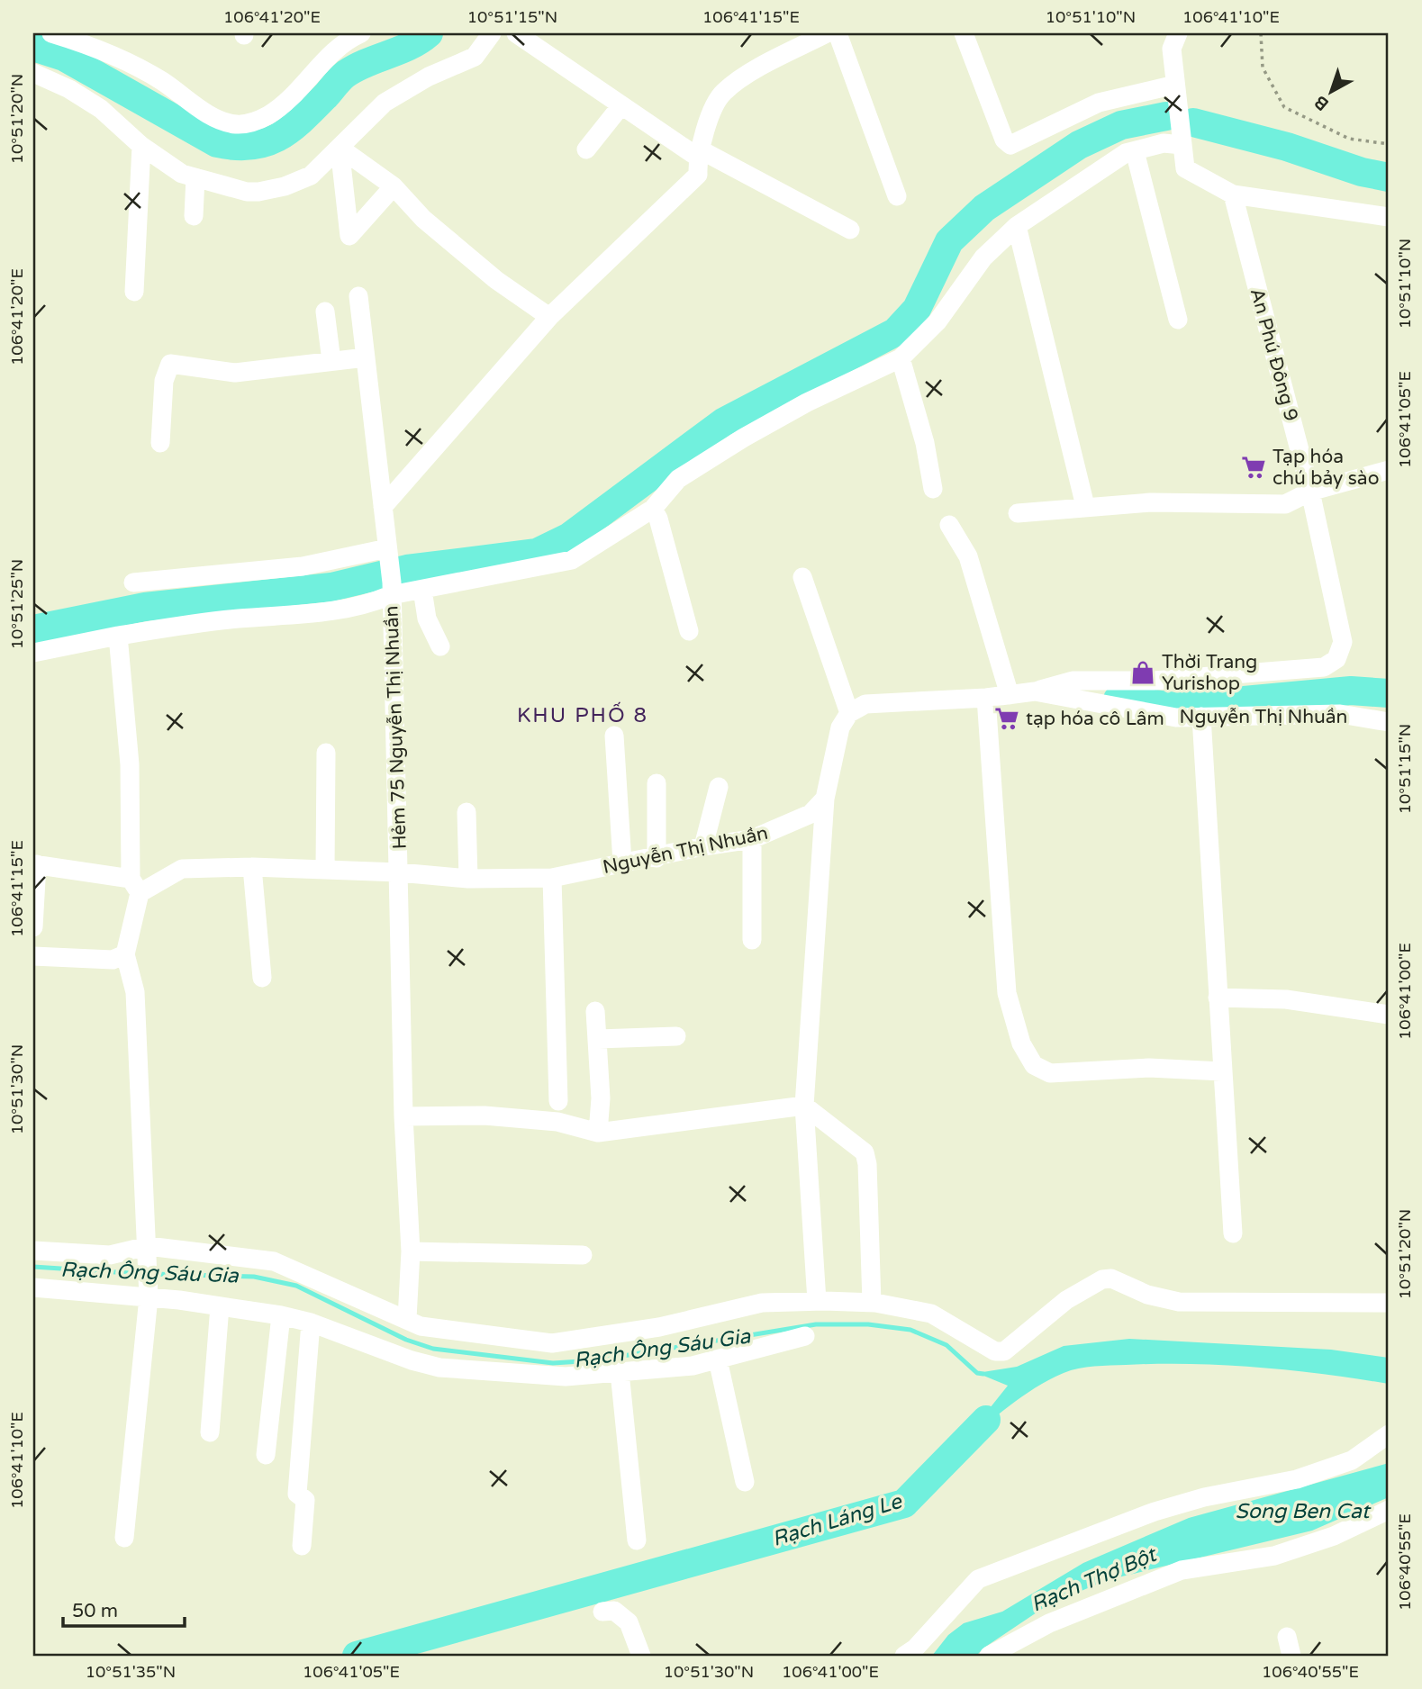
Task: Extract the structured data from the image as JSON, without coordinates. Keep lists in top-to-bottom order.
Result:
{
  "streets": {
    "street": ["An Phú Đông 9", "Nguyễn Thị Nhuần", "Hẻm 75 Nguyễn Thị Nhuần"]
  },
  "crossings": [
    ["An Phú Đông 9", "Nguyễn Thị Nhuần"],
    ["Nguyễn Thị Nhuần", "Hẻm 75 Nguyễn Thị Nhuần"]
  ],
  "districts": ["KHU PHỐ 8"],
  "water": [
    "Rạch Ông Sáu Gia",
    "Song Ben Cat",
    "Rạch Láng Le",
    "Rạch Thợ Bột"
  ],
  "places": {
    "supermarket": ["Tạp hóa chú bảy sào", "tạp hóa cô Lâm"],
    "shop": ["Thời Trang Yurishop"]
  },
  "scale_bar": "50 m",
  "north": "bottom left",
  "coordinates": [
    "106°41'20\"E",
    "10°51'15\"N",
    "106°41'15\"E",
    "10°51'10\"N",
    "106°41'10\"E",
    "10°51'20\"N",
    "106°41'05\"E",
    "10°51'25\"N",
    "106°41'00\"E",
    "10°51'30\"N",
    "106°40'55\"E",
    "10°51'35\"N"
  ]
}
